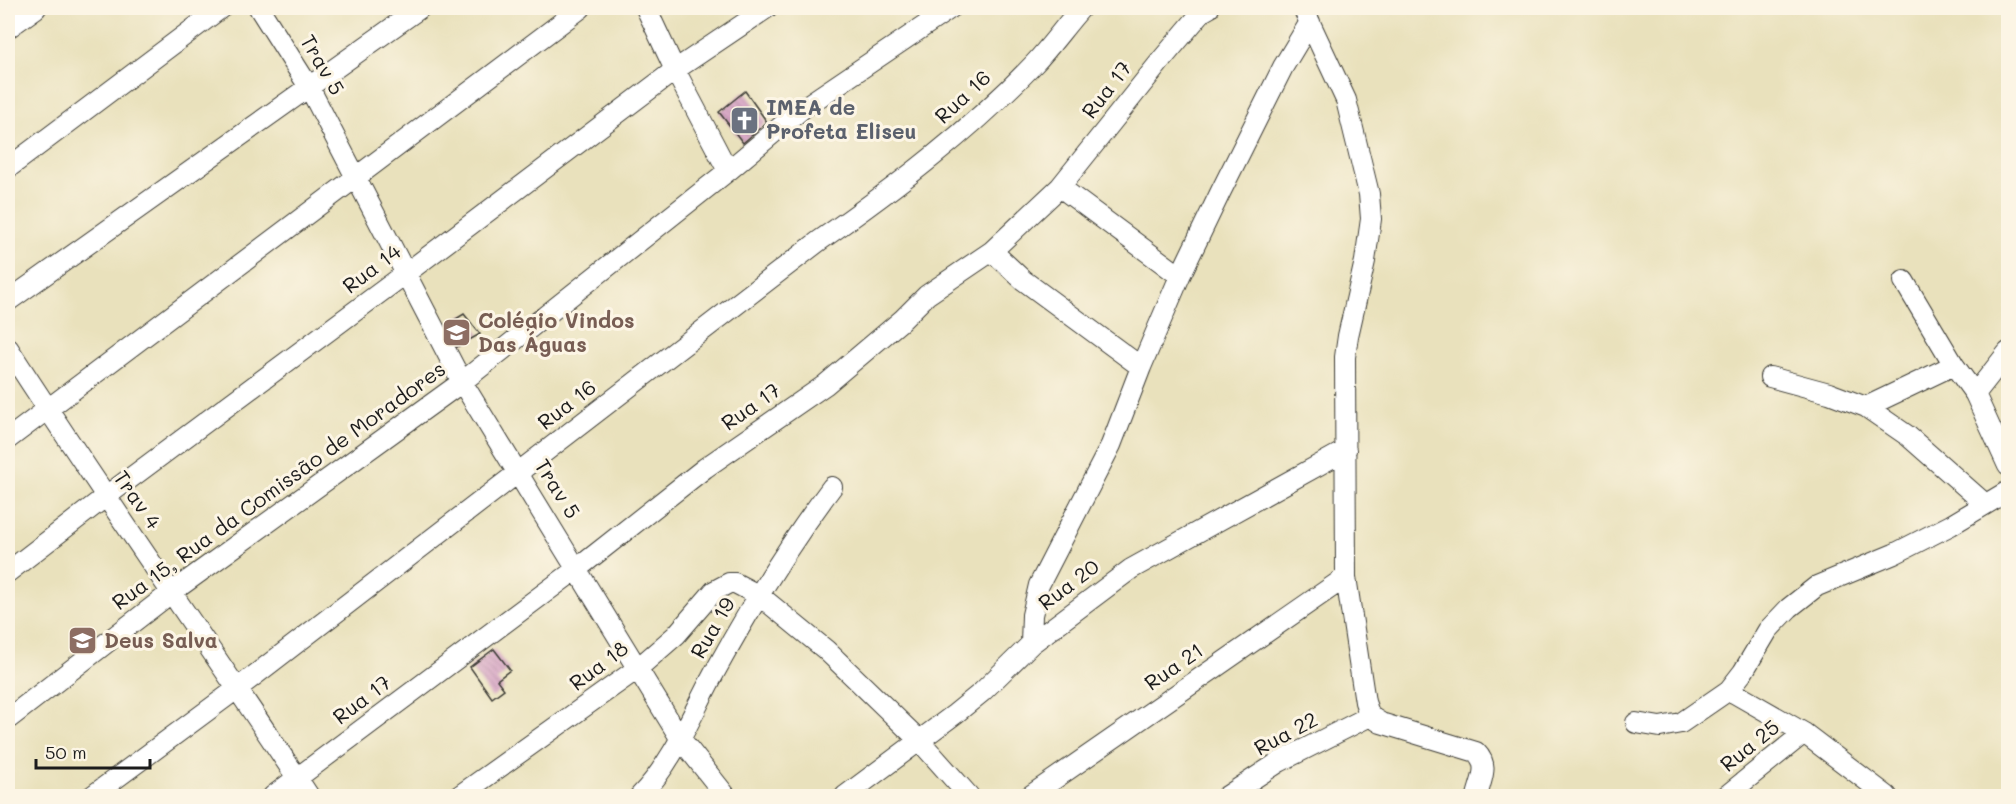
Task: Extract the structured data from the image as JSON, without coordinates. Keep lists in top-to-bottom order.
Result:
{
  "streets": {
    "street": [
      "Trav 5",
      "Rua 17",
      "Rua 16",
      "Rua 14",
      "Rua 15, Rua da Comissão de Moradores",
      "Trav 4",
      "Rua 20",
      "Rua 19",
      "Rua 18",
      "Rua 21",
      "Rua 22",
      "Rua 25"
    ]
  },
  "crossings": [
    ["Trav 5", "Rua 17"],
    ["Trav 5", "Rua 16"],
    ["Trav 5", "Rua 14"],
    ["Trav 5", "Rua 15, Rua da Comissão de Moradores"],
    ["Trav 5", "Rua 19"],
    ["Trav 5", "Rua 18"],
    ["Rua 17", "Trav 4"],
    ["Rua 16", "Trav 4"],
    ["Rua 14", "Trav 4"],
    ["Rua 15, Rua da Comissão de Moradores", "Trav 4"],
    ["Rua 20", "Rua 18"],
    ["Rua 19", "Rua 18"]
  ],
  "places": {
    "church": ["IMEA de Profeta Eliseu"],
    "school or university": ["Colégio Vindos Das Águas", "Deus Salva"]
  },
  "scale_bar": "50 m"
}
